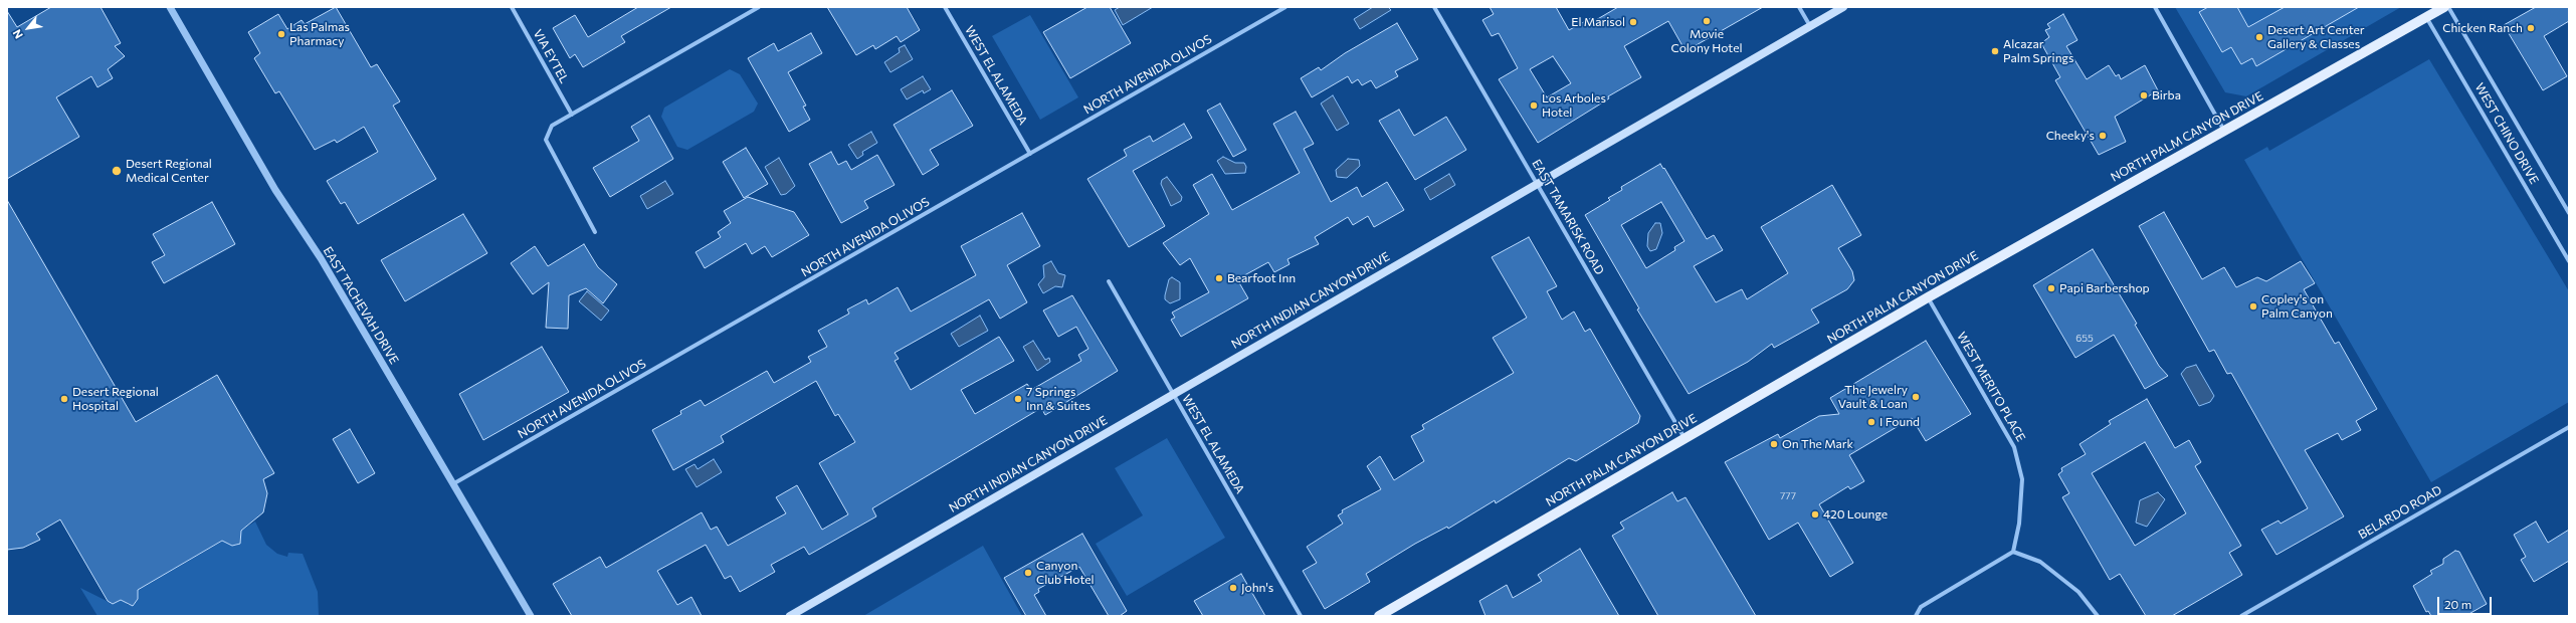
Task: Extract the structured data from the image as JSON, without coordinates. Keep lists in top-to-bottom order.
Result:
{
  "streets": {
    "main road": ["NORTH PALM CANYON DRIVE", "NORTH INDIAN CANYON DRIVE"],
    "street": [
      "VIA EYTEL",
      "NORTH AVENIDA OLIVOS",
      "WEST EL ALAMEDA",
      "WEST CHINO DRIVE",
      "EAST TAMARISK ROAD",
      "EAST TACHEVAH DRIVE",
      "WEST MERITO PLACE",
      "BELARDO ROAD"
    ]
  },
  "crossings": [
    ["NORTH AVENIDA OLIVOS", "WEST EL ALAMEDA"],
    ["NORTH AVENIDA OLIVOS", "EAST TACHEVAH DRIVE"],
    ["WEST EL ALAMEDA", "NORTH INDIAN CANYON DRIVE"],
    ["WEST CHINO DRIVE", "NORTH PALM CANYON DRIVE"],
    ["NORTH PALM CANYON DRIVE", "EAST TAMARISK ROAD"],
    ["NORTH PALM CANYON DRIVE", "WEST MERITO PLACE"],
    ["EAST TAMARISK ROAD", "NORTH INDIAN CANYON DRIVE"]
  ],
  "places": [
    "Movie Colony Hotel",
    "El Marisol",
    "Chicken Ranch",
    "Las Palmas Pharmacy",
    "Desert Art Center Gallery & Classes",
    "Alcazar Palm Springs",
    "Birba",
    "Los Arboles Hotel",
    "Cheeky's",
    "Desert Regional Medical Center",
    "Bearfoot Inn",
    "Papi Barbershop",
    "Copley's on Palm Canyon",
    "The Jewelry Vault & Loan",
    "Desert Regional Hospital",
    "7 Springs Inn & Suites",
    "I Found",
    "On The Mark",
    "420 Lounge",
    "Canyon Club Hotel",
    "John's"
  ],
  "house_numbers": ["655", "777"],
  "scale_bar": "20 m",
  "north": "bottom left"
}
